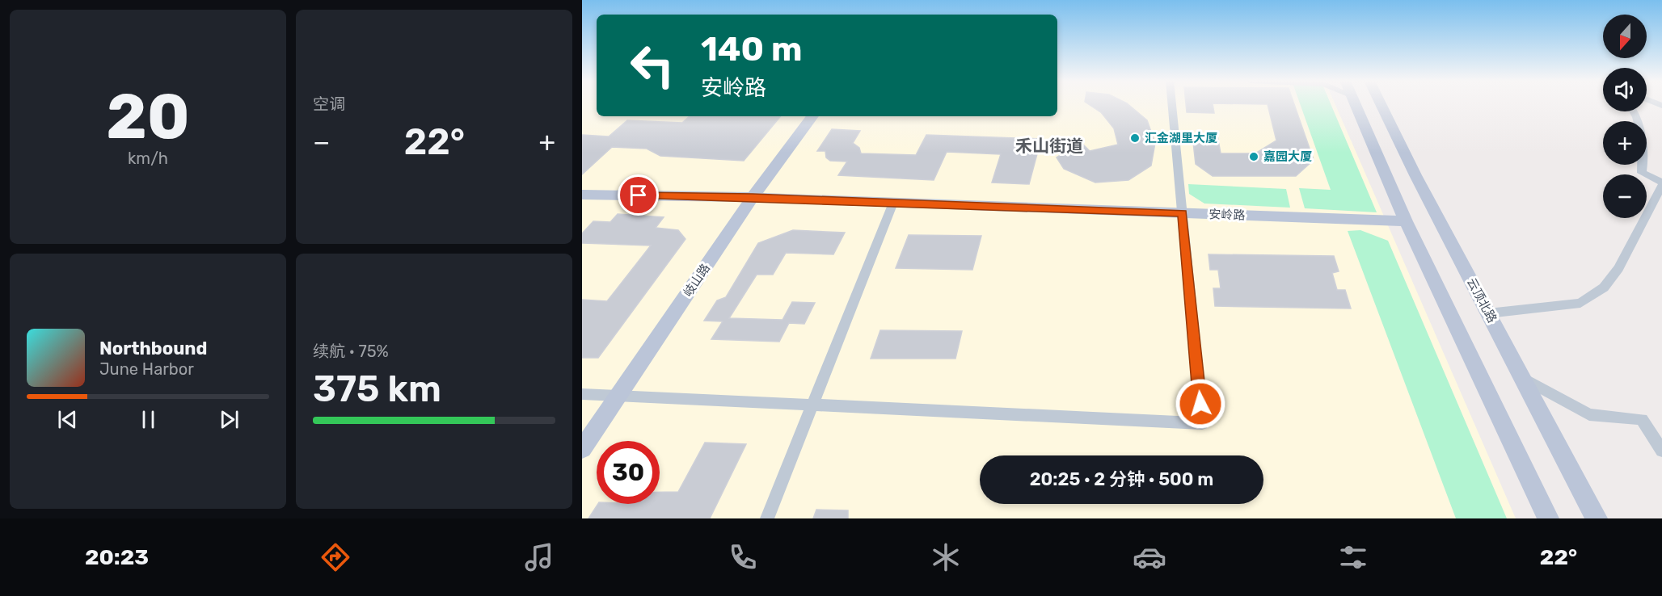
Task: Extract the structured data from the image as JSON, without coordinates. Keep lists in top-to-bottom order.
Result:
{
  "streets": {
    "main road": ["安岭路", "岐山路", "云顶北路"]
  },
  "crossings": [
    ["安岭路", "岐山路"]
  ],
  "districts": ["禾山街道"],
  "places": ["汇金湖里大厦", "嘉园大厦"],
  "north": "bottom",
  "page": {
    "tile": [
      ["20", "km/h"],
      "空调",
      ["续航 · 75%", "375 km"]
    ],
    "map_buttons": ["+", "−"],
    "turn": ["140 m", "安岭路"],
    "heat": ["−", "22°", "+"],
    "song": ["Northbound", "June Harbor"],
    "limit": "30",
    "trip": "20:25 · 2 分钟 · 500 m",
    "tabs": ["20:23", "22°"]
  }
}
